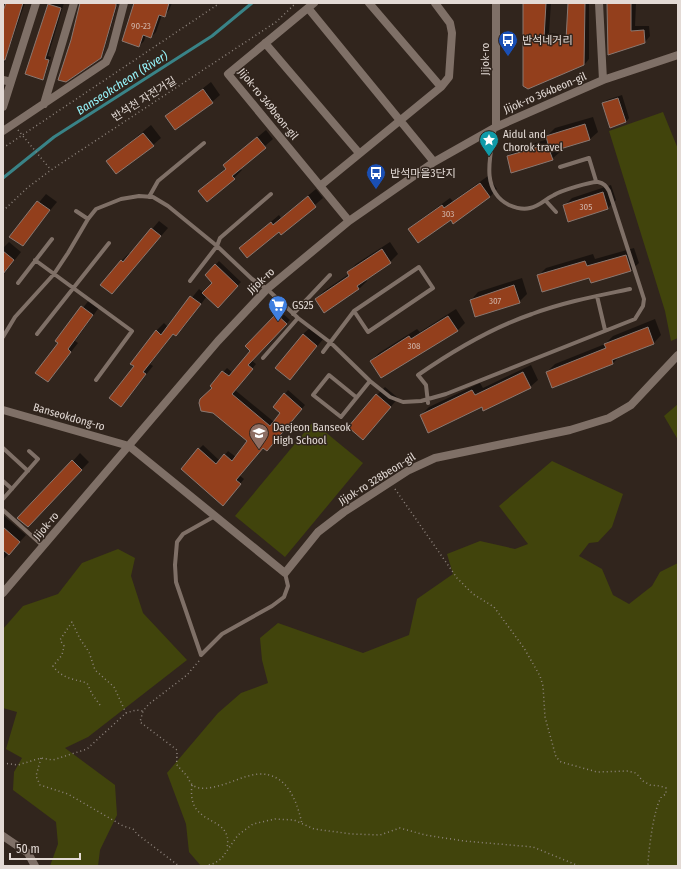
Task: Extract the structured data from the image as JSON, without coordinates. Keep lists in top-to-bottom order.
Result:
{
  "streets": {
    "street": [
      "Jijok-ro",
      "Jijok-ro 364beon-gil",
      "Jijok-ro 349beon-gil",
      "Banseokdong-ro",
      "Jijok-ro 328beon-gil"
    ],
    "path": ["반석천 자전거길"]
  },
  "crossings": [
    ["Jijok-ro", "Jijok-ro 364beon-gil"],
    ["Jijok-ro", "Jijok-ro 349beon-gil"],
    ["Jijok-ro", "Banseokdong-ro"]
  ],
  "water": ["Banseokcheon (River)"],
  "places": {
    "bus stop": ["반석네거리", "반석마을3단지"],
    "place": ["Aidul and Chorok travel"],
    "supermarket": ["GS25"],
    "school or university": ["Daejeon Banseok High School"]
  },
  "house_numbers": [
    "90-23",
    "305",
    "303",
    "307",
    "308"
  ],
  "scale_bar": "50 m"
}
